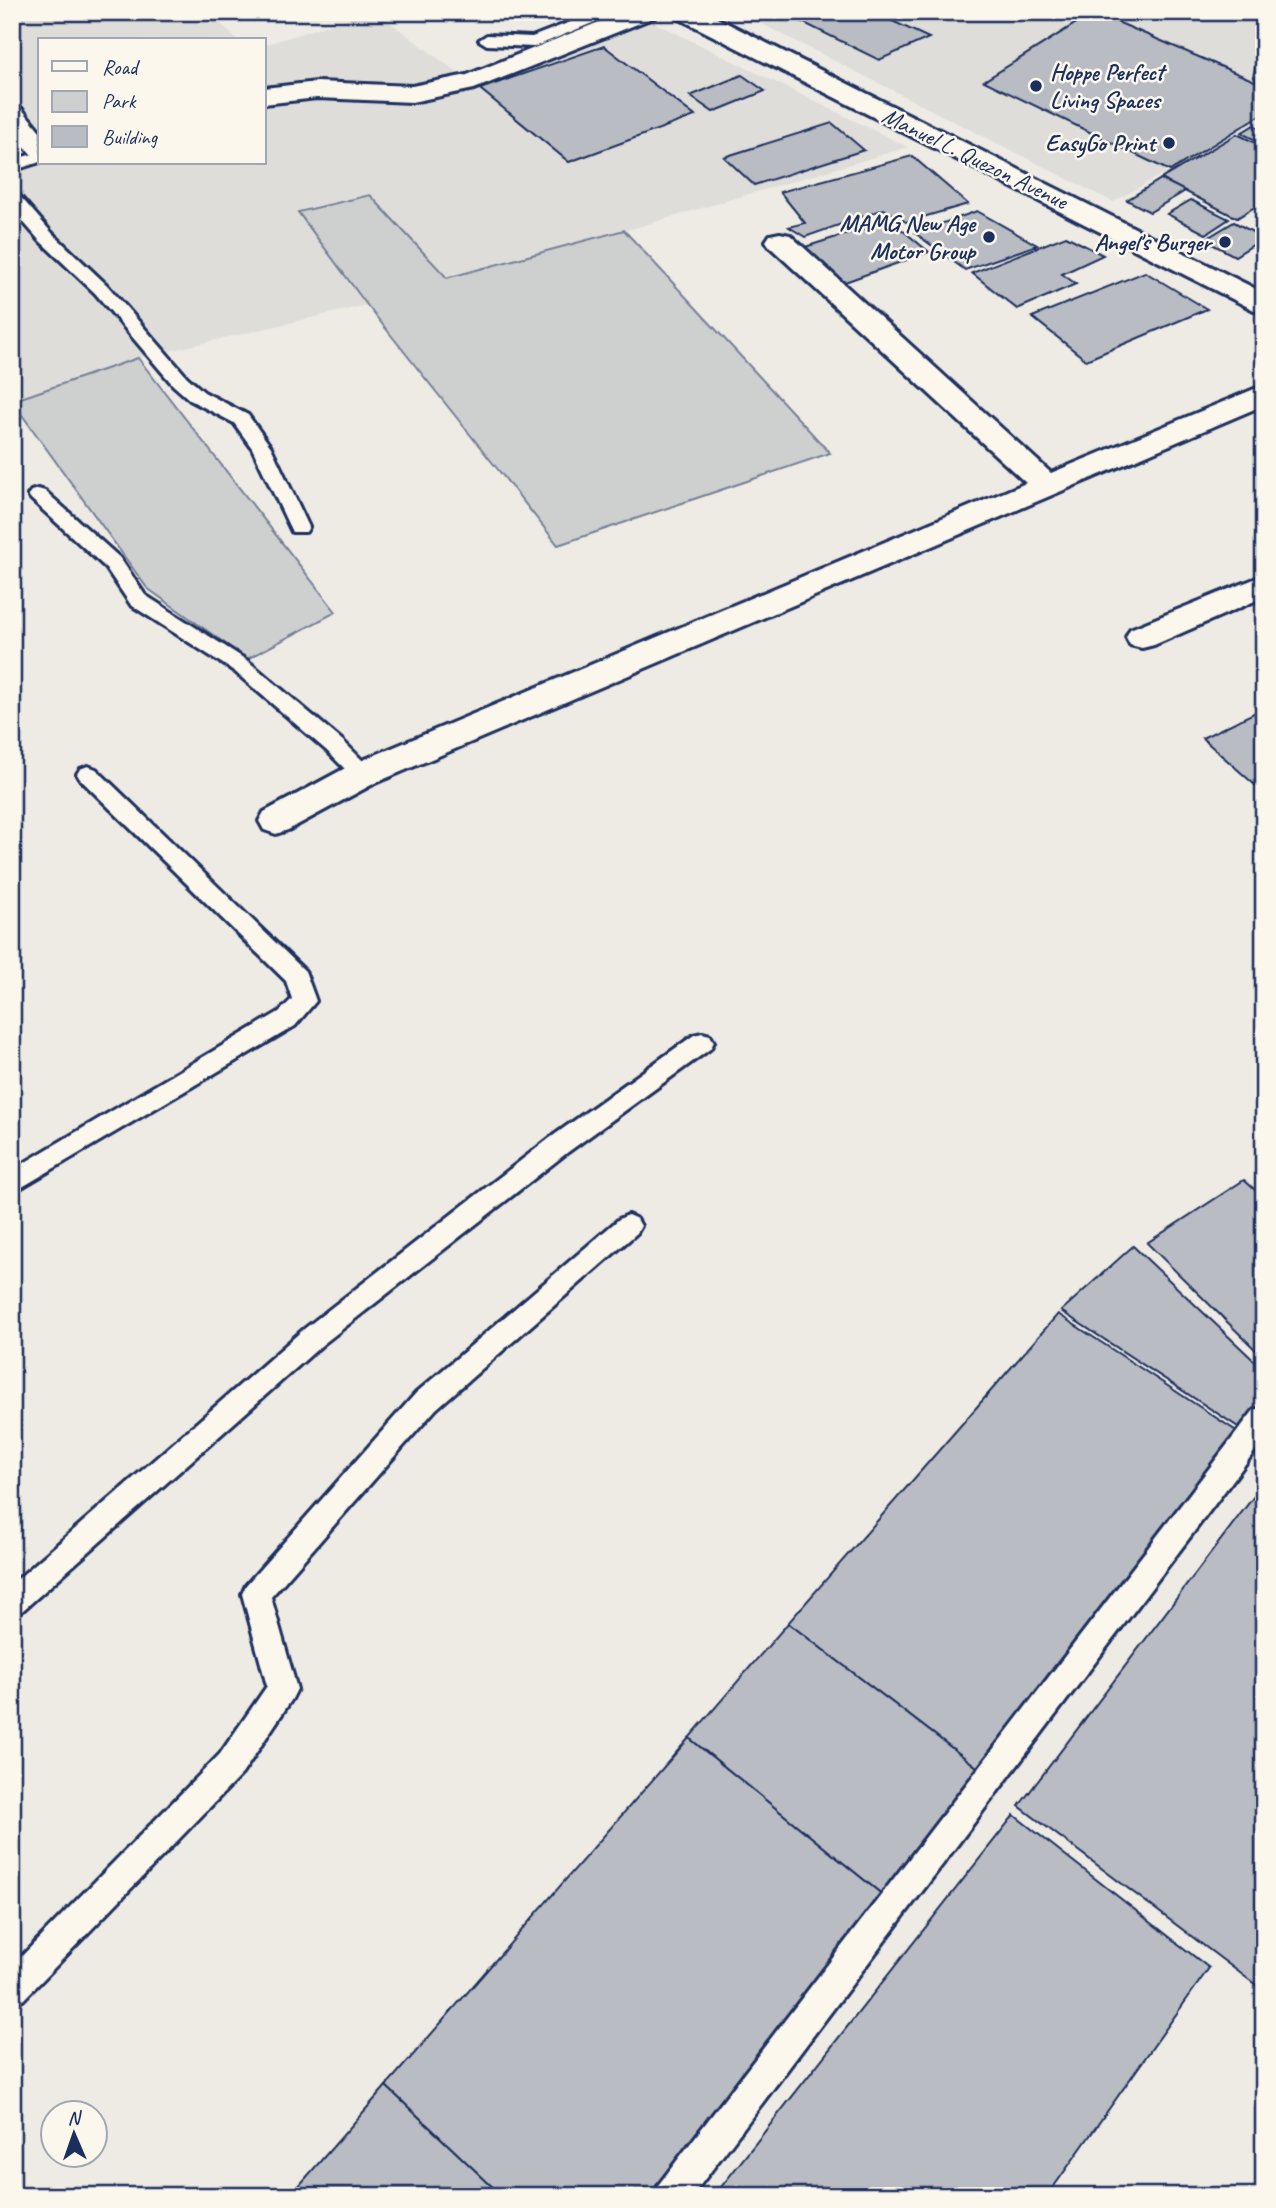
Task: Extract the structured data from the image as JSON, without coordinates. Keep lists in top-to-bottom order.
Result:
{
  "streets": {
    "street": ["Manuel L. Quezon Avenue"]
  },
  "places": [
    "Hoppe Perfect Living Spaces",
    "EasyGo Print",
    "MAMG New Age Motor Group",
    "Angel's Burger"
  ],
  "legend": ["Road", "Park", "Building"],
  "north": "top"
}
